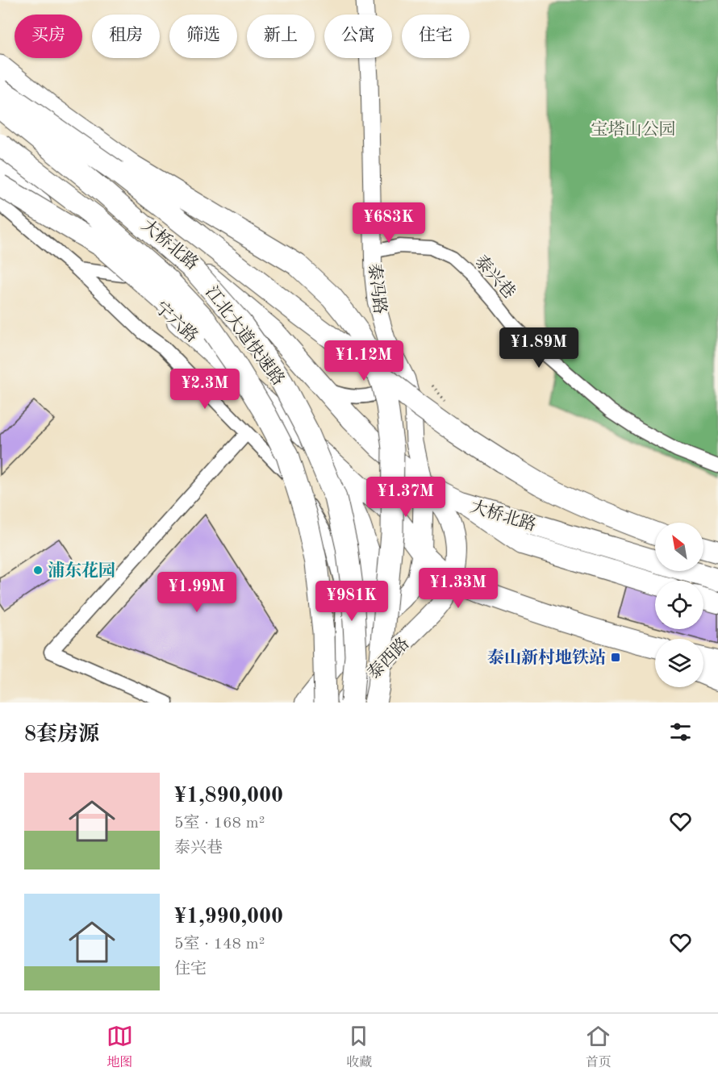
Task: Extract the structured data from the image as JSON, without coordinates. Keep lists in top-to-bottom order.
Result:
{
  "streets": {
    "highway": ["大桥北路", "江北大道快速路"],
    "main road": ["宁六路", "泰西路"],
    "street": ["泰兴巷", "泰冯路"]
  },
  "crossings": [
    ["大桥北路", "泰冯路"],
    ["大桥北路", "泰西路"],
    ["泰兴巷", "泰冯路"],
    ["泰冯路", "泰西路"],
    ["宁六路", "泰西路"]
  ],
  "parks": ["宝塔山公园"],
  "places": {
    "other": ["浦东花园"],
    "transit": ["泰山新村地铁站"]
  },
  "north": "top left",
  "page": {
    "chip": [
      "买房",
      "租房",
      "筛选",
      "新上",
      "公寓",
      "住宅"
    ],
    "price": [
      "¥683K",
      "¥1.89M",
      "¥1.12M",
      "¥2.3M",
      "¥1.37M",
      "¥1.33M",
      "¥1.99M",
      "¥981K"
    ],
    "heading": "8套房源",
    "list": [
      {
        "name": "¥1,890,000",
        "note": "5室 · 168 m² · 泰兴巷"
      },
      {
        "name": "¥1,990,000",
        "note": "5室 · 148 m² · 住宅"
      }
    ],
    "tabs": ["地图", "收藏", "首页"]
  }
}
